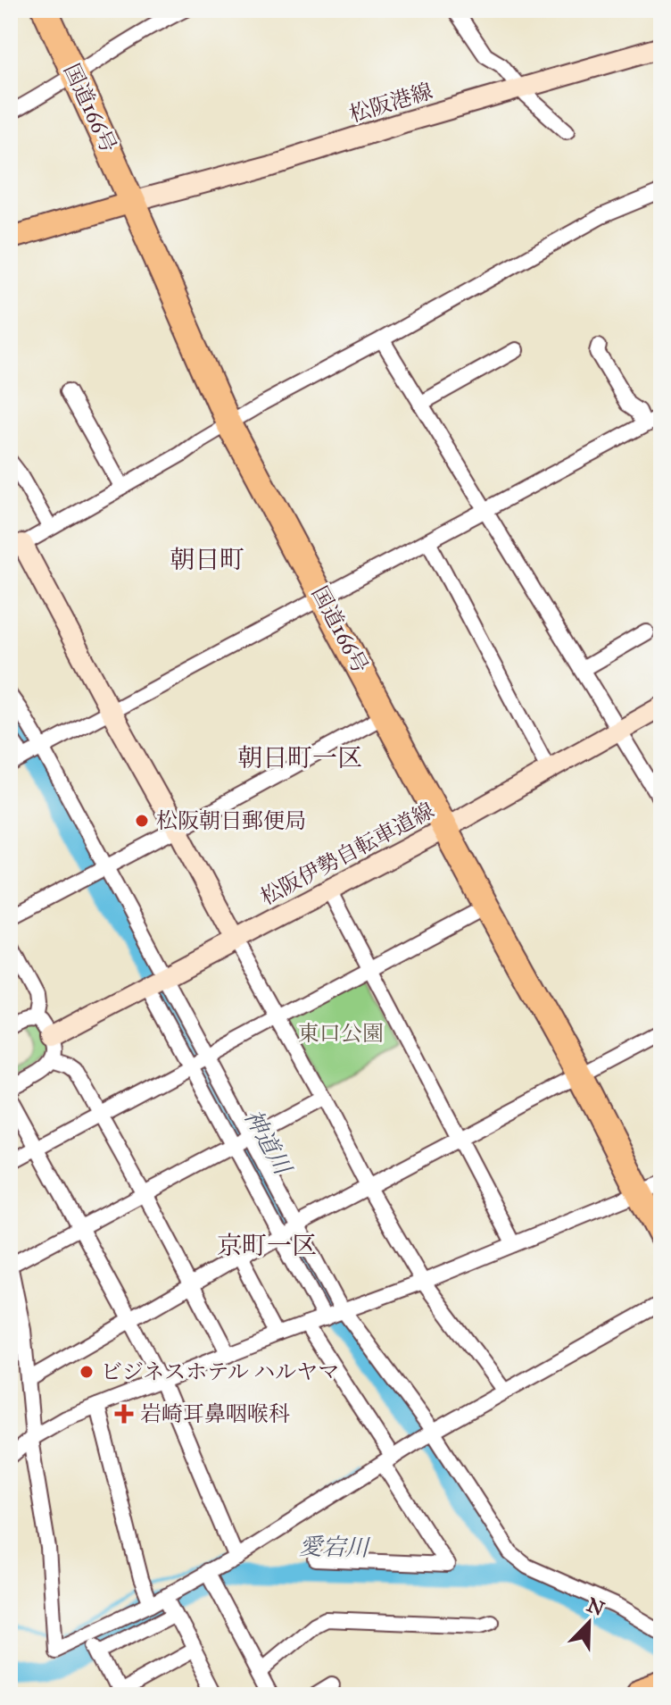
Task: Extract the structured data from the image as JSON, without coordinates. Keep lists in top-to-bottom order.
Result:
{
  "streets": {
    "highway": ["国道166号"],
    "main road": ["松阪港線", "松阪伊勢自転車道線"]
  },
  "crossings": [
    ["松阪港線", "国道166号"],
    ["国道166号", "松阪伊勢自転車道線"]
  ],
  "districts": ["朝日町", "朝日町一区", "京町一区"],
  "water": ["神道川", "愛宕川"],
  "parks": ["東口公園"],
  "places": {
    "other": ["松阪朝日郵便局", "ビジネスホテル ハルヤマ"],
    "health": ["岩崎耳鼻咽喉科"]
  },
  "north": "top right"
}
